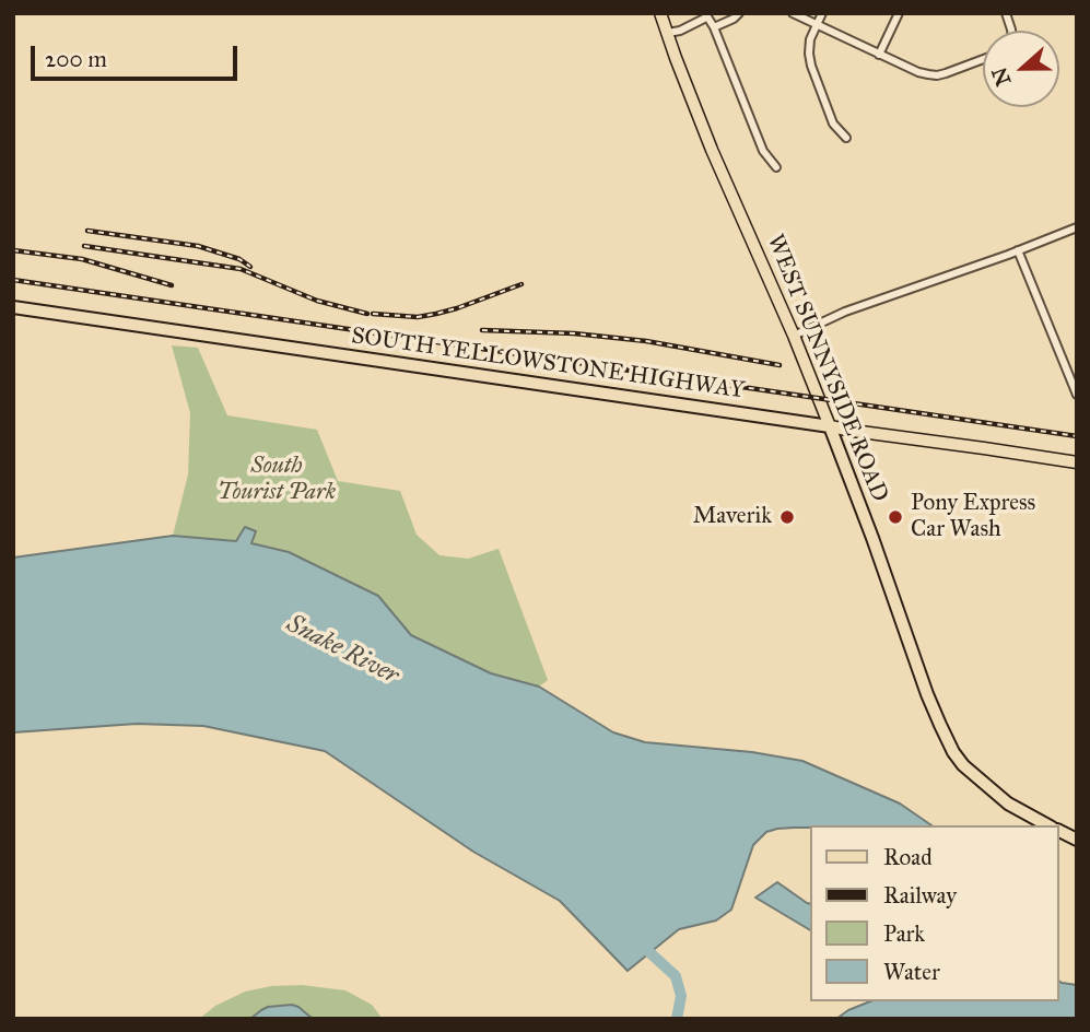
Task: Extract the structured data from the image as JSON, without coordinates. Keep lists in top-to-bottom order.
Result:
{
  "streets": {
    "highway": ["SOUTH YELLOWSTONE HIGHWAY", "WEST SUNNYSIDE ROAD"]
  },
  "crossings": [
    ["SOUTH YELLOWSTONE HIGHWAY", "WEST SUNNYSIDE ROAD"]
  ],
  "water": ["Snake River"],
  "parks": ["South Tourist Park"],
  "places": ["Maverik", "Pony Express Car Wash"],
  "legend": [
    "Road",
    "Railway",
    "Park",
    "Water"
  ],
  "scale_bar": "200 m",
  "north": "left"
}
